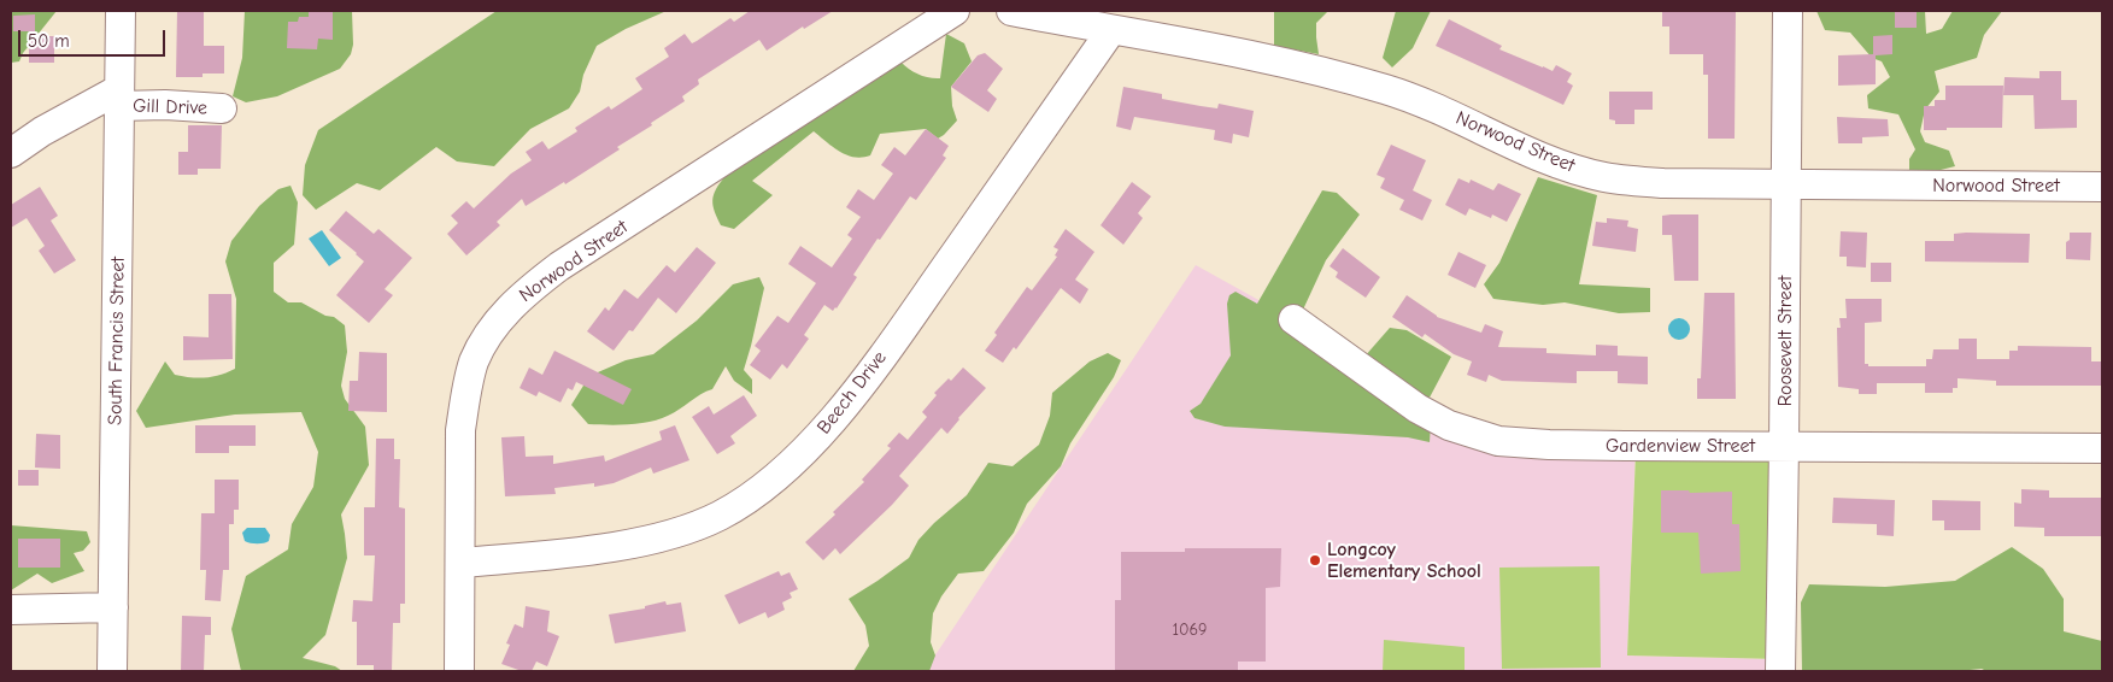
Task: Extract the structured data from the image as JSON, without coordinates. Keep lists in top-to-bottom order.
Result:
{
  "streets": {
    "street": [
      "Gill Drive",
      "Norwood Street",
      "South Francis Street",
      "Roosevelt Street",
      "Beech Drive",
      "Gardenview Street"
    ]
  },
  "crossings": [
    ["Gill Drive", "South Francis Street"],
    ["Norwood Street", "Roosevelt Street"],
    ["Norwood Street", "Beech Drive"],
    ["Roosevelt Street", "Gardenview Street"]
  ],
  "places": ["Longcoy Elementary School"],
  "house_numbers": ["1069"],
  "scale_bar": "50 m"
}
